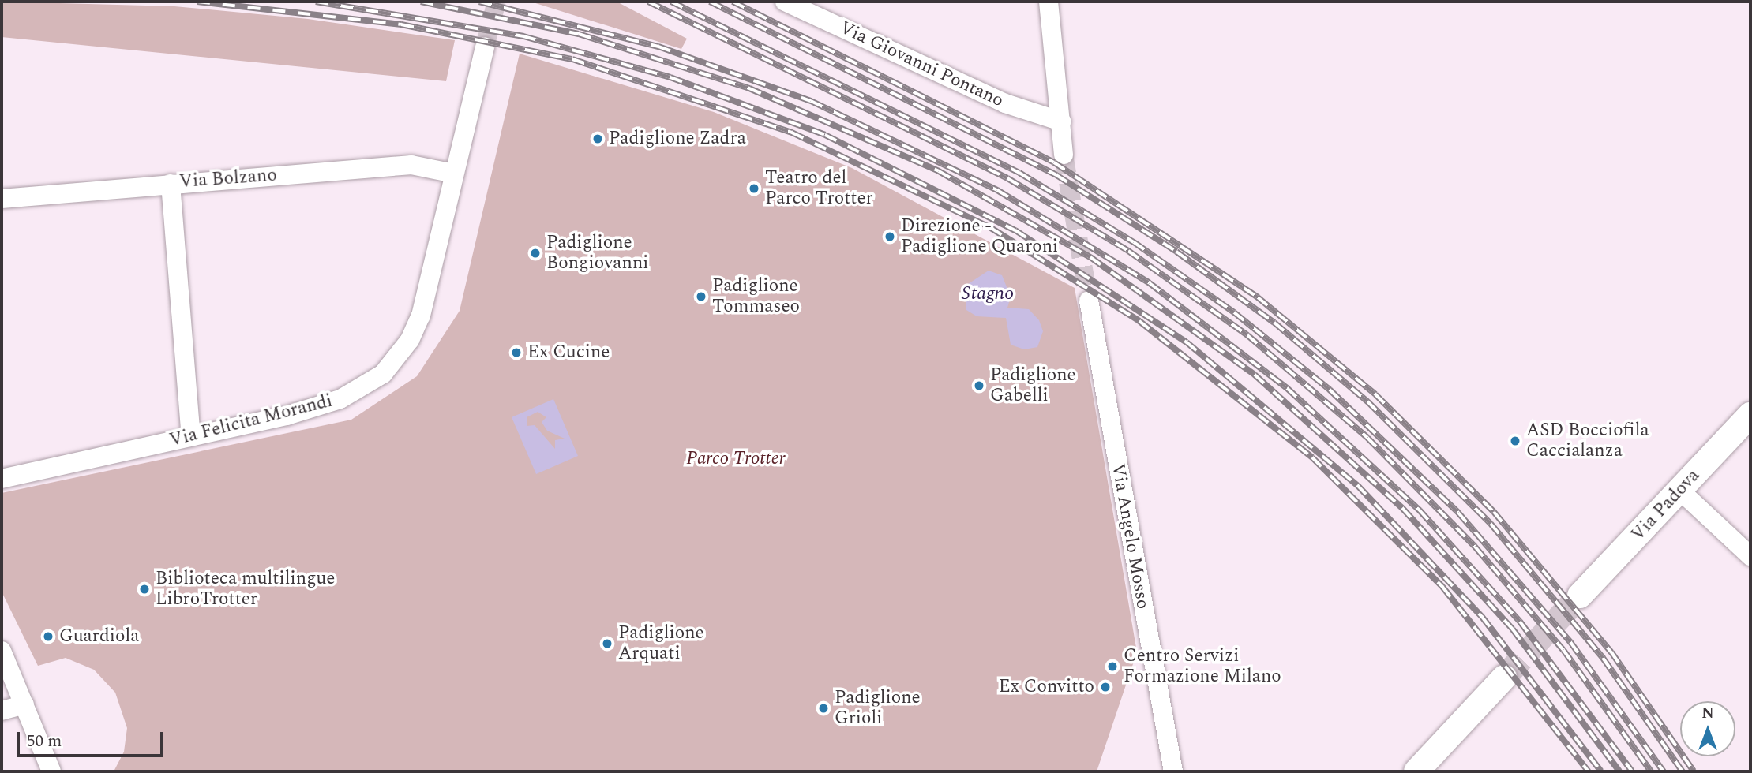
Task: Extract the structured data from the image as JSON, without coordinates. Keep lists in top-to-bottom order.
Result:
{
  "streets": {
    "street": [
      "Via Giovanni Pontano",
      "Via Bolzano",
      "Via Felicita Morandi",
      "Via Padova",
      "Via Angelo Mosso"
    ]
  },
  "crossings": [
    ["Via Bolzano", "Via Felicita Morandi"]
  ],
  "water": ["Stagno"],
  "parks": ["Parco Trotter"],
  "places": [
    "Padiglione Zadra",
    "Teatro del Parco Trotter",
    "Direzione - Padiglione Quaroni",
    "Padiglione Bongiovanni",
    "Padiglione Tommaseo",
    "Ex Cucine",
    "Padiglione Gabelli",
    "ASD Bocciofila Caccialanza",
    "Biblioteca multilingue LibroTrotter",
    "Guardiola",
    "Padiglione Arquati",
    "Centro Servizi Formazione Milano",
    "Ex Convitto",
    "Padiglione Grioli"
  ],
  "scale_bar": "50 m",
  "north": "top"
}
